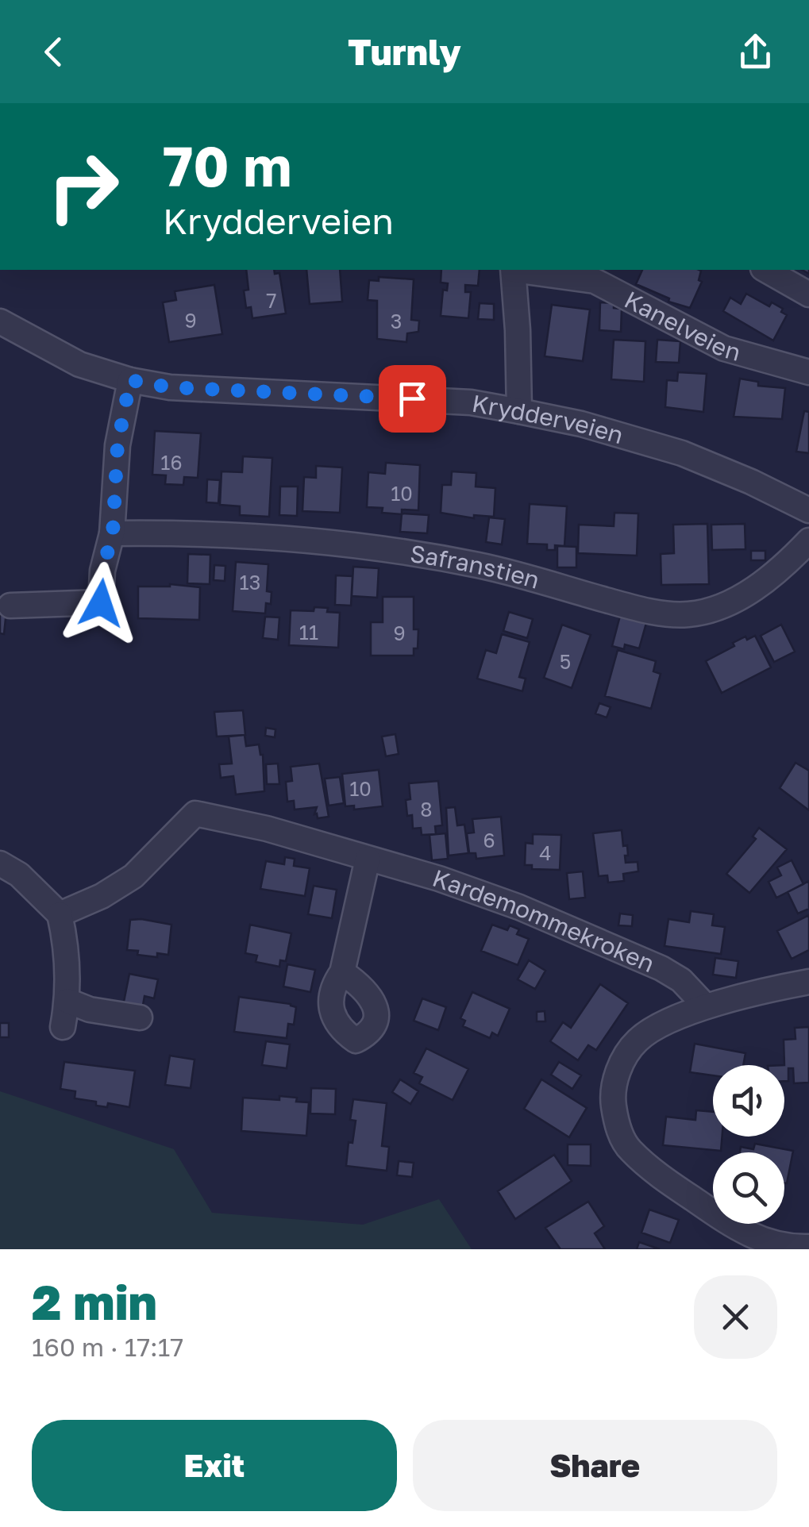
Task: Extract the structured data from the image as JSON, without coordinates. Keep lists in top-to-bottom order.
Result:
{
  "streets": {
    "street": [
      "Kanelveien",
      "Krydderveien",
      "Safranstien",
      "Kardemommekroken"
    ]
  },
  "house_numbers": [
    "7",
    "9",
    "3",
    "16",
    "10",
    "13",
    "11",
    "9",
    "5",
    "10",
    "8",
    "6",
    "4"
  ],
  "page": {
    "header": "Turnly",
    "turn": ["70 m", "Krydderveien"],
    "heading": ["2 min", "160 m · 17:17"],
    "buttons": ["Exit", "Share"]
  }
}
